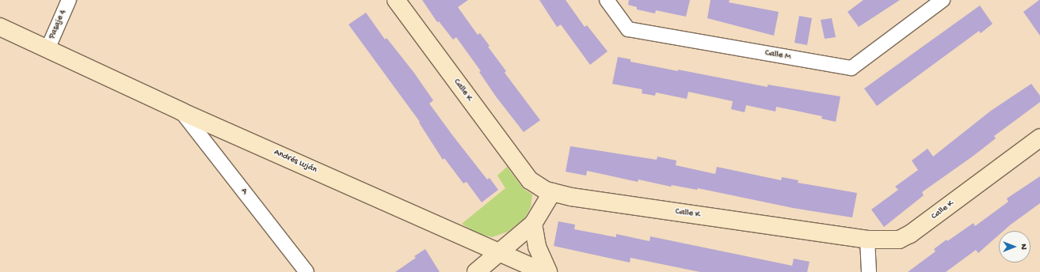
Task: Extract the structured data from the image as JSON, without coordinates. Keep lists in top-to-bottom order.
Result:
{
  "streets": {
    "street": [
      "Pasaje 4",
      "Calle M",
      "Calle K",
      "Andrés Luján",
      "A"
    ]
  },
  "crossings": [
    ["Pasaje 4", "Andrés Luján"],
    ["Andrés Luján", "A"]
  ],
  "north": "right"
}
